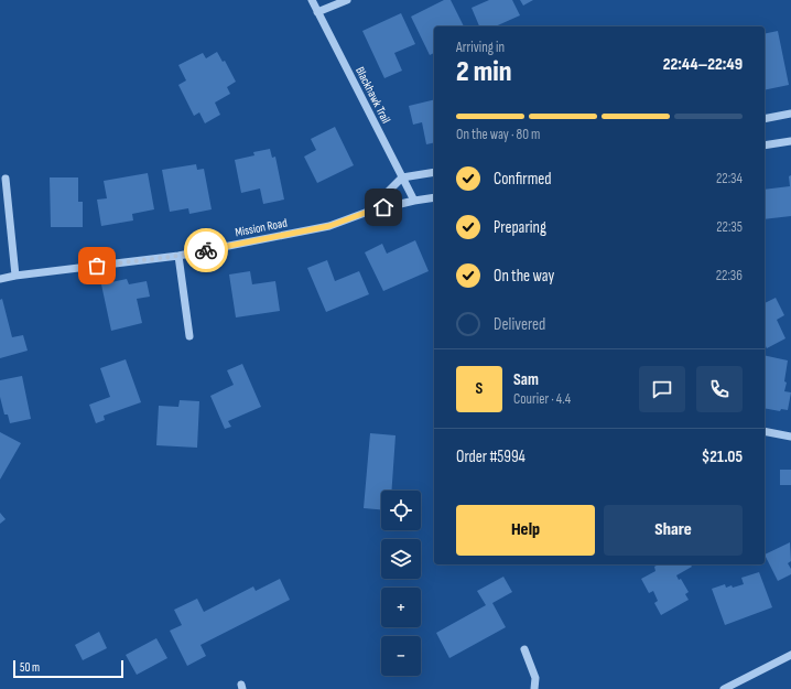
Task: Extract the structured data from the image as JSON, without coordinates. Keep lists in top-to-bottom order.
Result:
{
  "streets": {
    "street": ["Blackhawk Trail", "Mission Road"]
  },
  "crossings": [
    ["Blackhawk Trail", "Mission Road"]
  ],
  "scale_bar": "50 m",
  "page": {
    "heading": ["2 min", "Arriving in", "22:44–22:49"],
    "panel": [
      "Sam",
      "Courier · 4.4",
      "Order #5994",
      "$21.05"
    ],
    "bar": "On the way · 80 m",
    "list": [
      ["Confirmed", "22:34"],
      ["Preparing", "22:35"],
      ["On the way", "22:36"],
      "Delivered"
    ],
    "round": "S",
    "map_buttons": ["+", "−"],
    "buttons": ["Help", "Share"],
    "scale": "50 m"
  }
}
